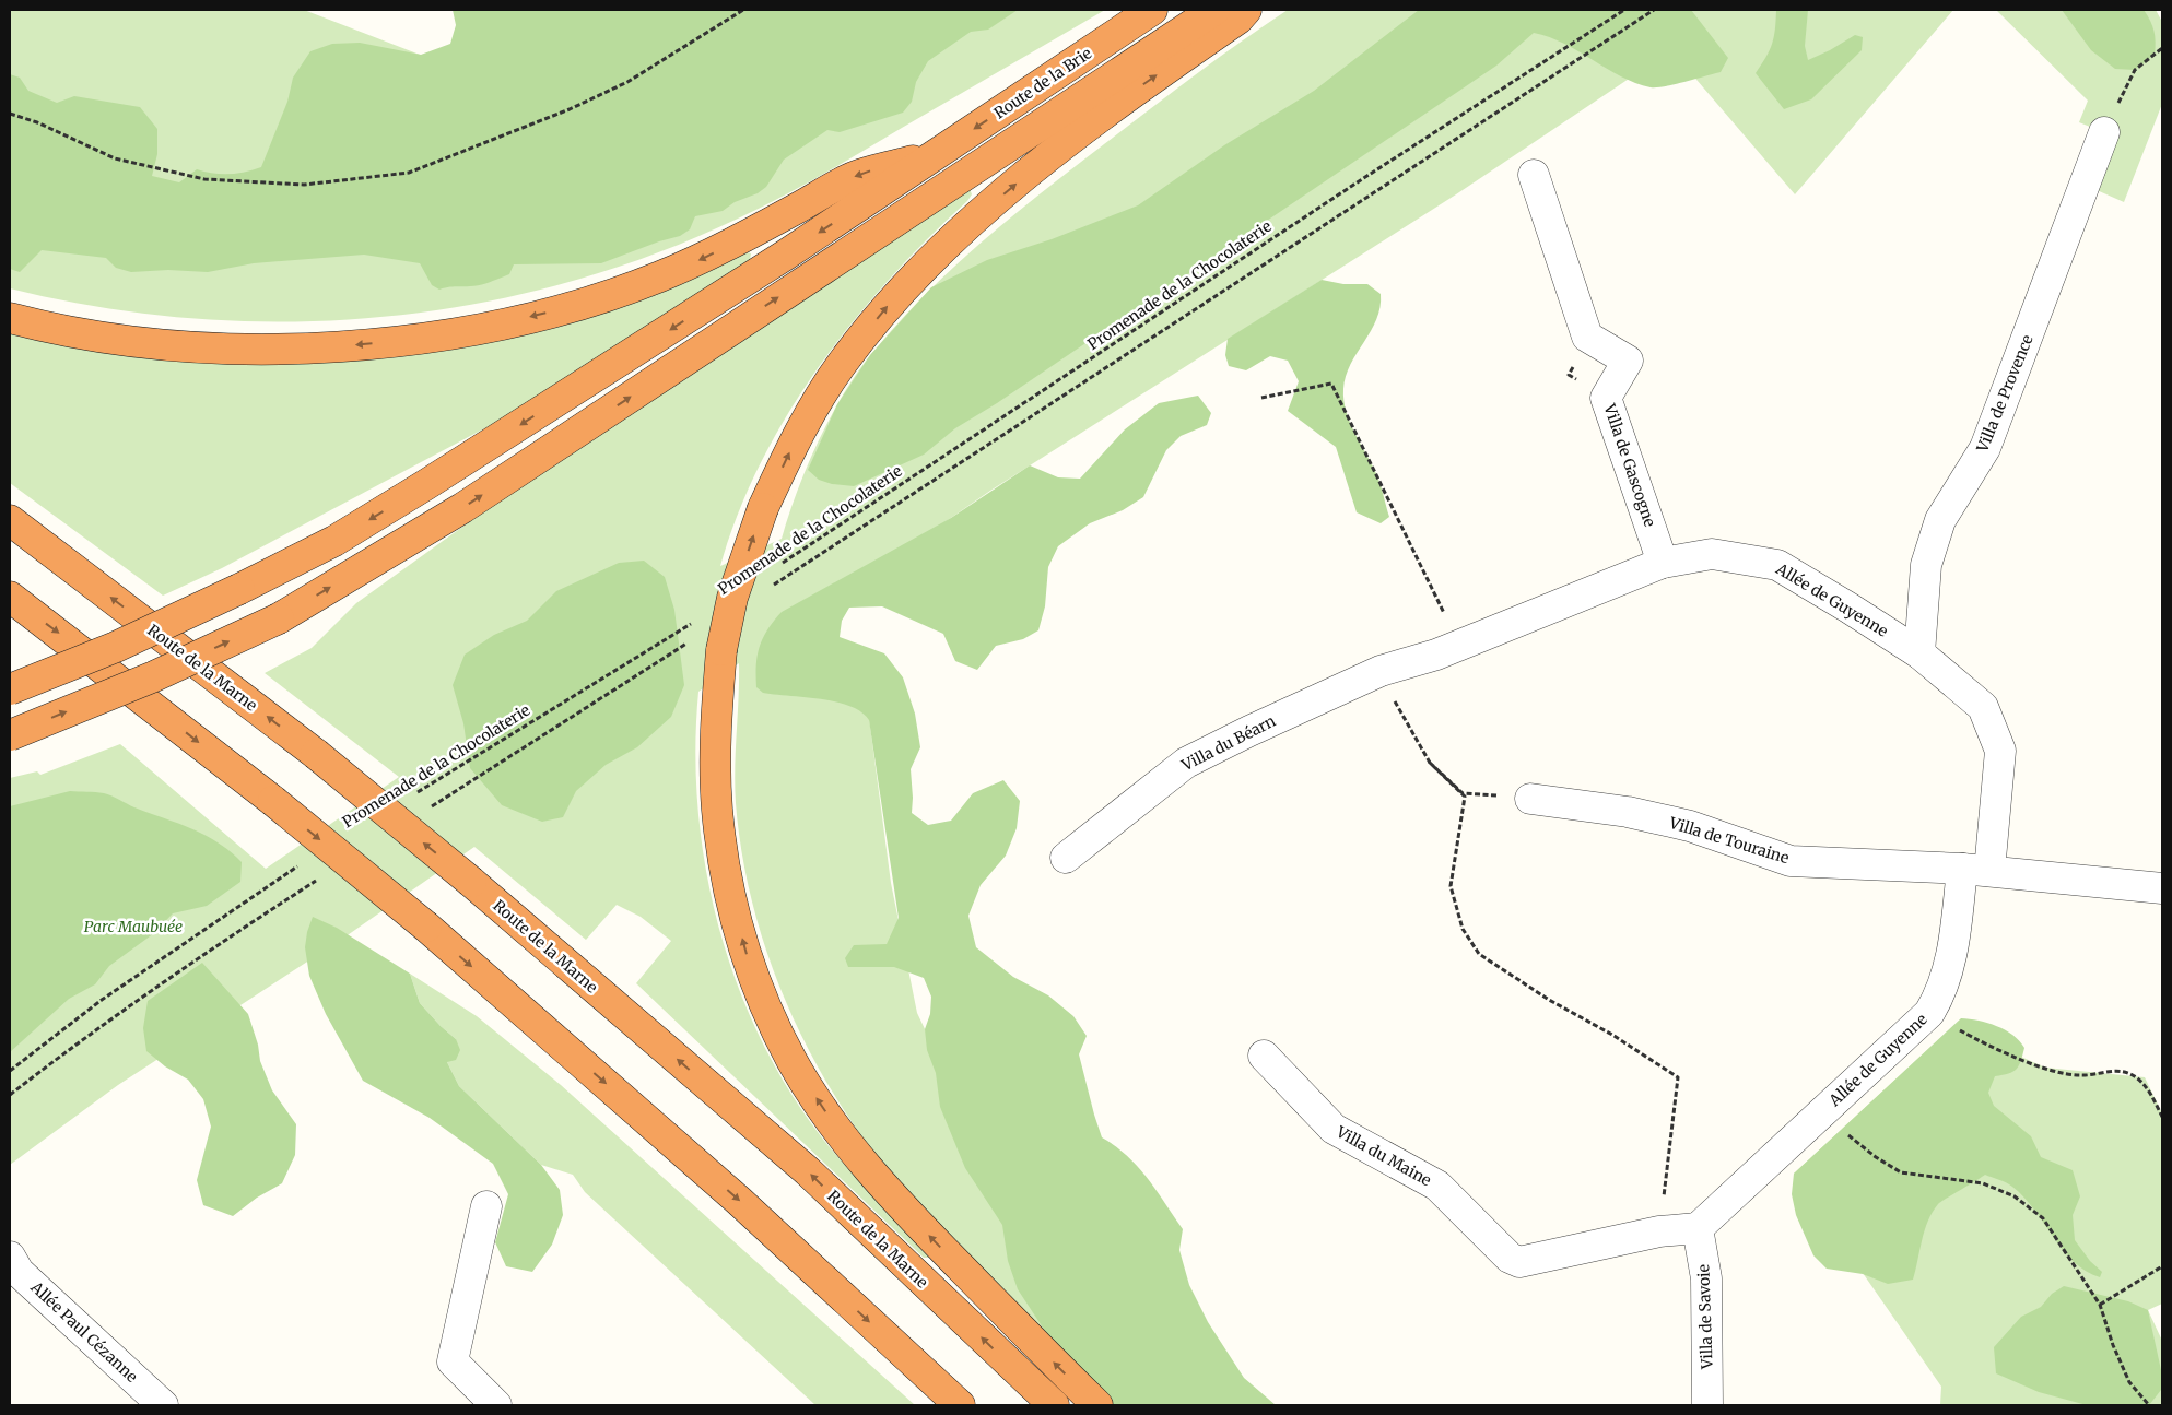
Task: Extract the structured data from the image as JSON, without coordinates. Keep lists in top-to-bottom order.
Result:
{
  "streets": {
    "highway": ["Route de la Brie", "Route de la Marne"],
    "street": [
      "Villa de Provence",
      "Villa de Gascogne",
      "Allée de Guyenne",
      "Villa du Béarn",
      "Villa de Touraine",
      "Villa du Maine",
      "Villa de Savoie",
      "Allée Paul Cézanne"
    ],
    "path": ["Promenade de la Chocolaterie"]
  },
  "crossings": [
    ["Villa de Provence", "Allée de Guyenne"],
    ["Villa de Gascogne", "Allée de Guyenne"],
    ["Allée de Guyenne", "Villa du Béarn"],
    ["Allée de Guyenne", "Villa de Touraine"],
    ["Allée de Guyenne", "Villa du Maine"],
    ["Allée de Guyenne", "Villa de Savoie"],
    ["Villa du Maine", "Villa de Savoie"]
  ],
  "parks": ["Parc Maubuée"]
}
